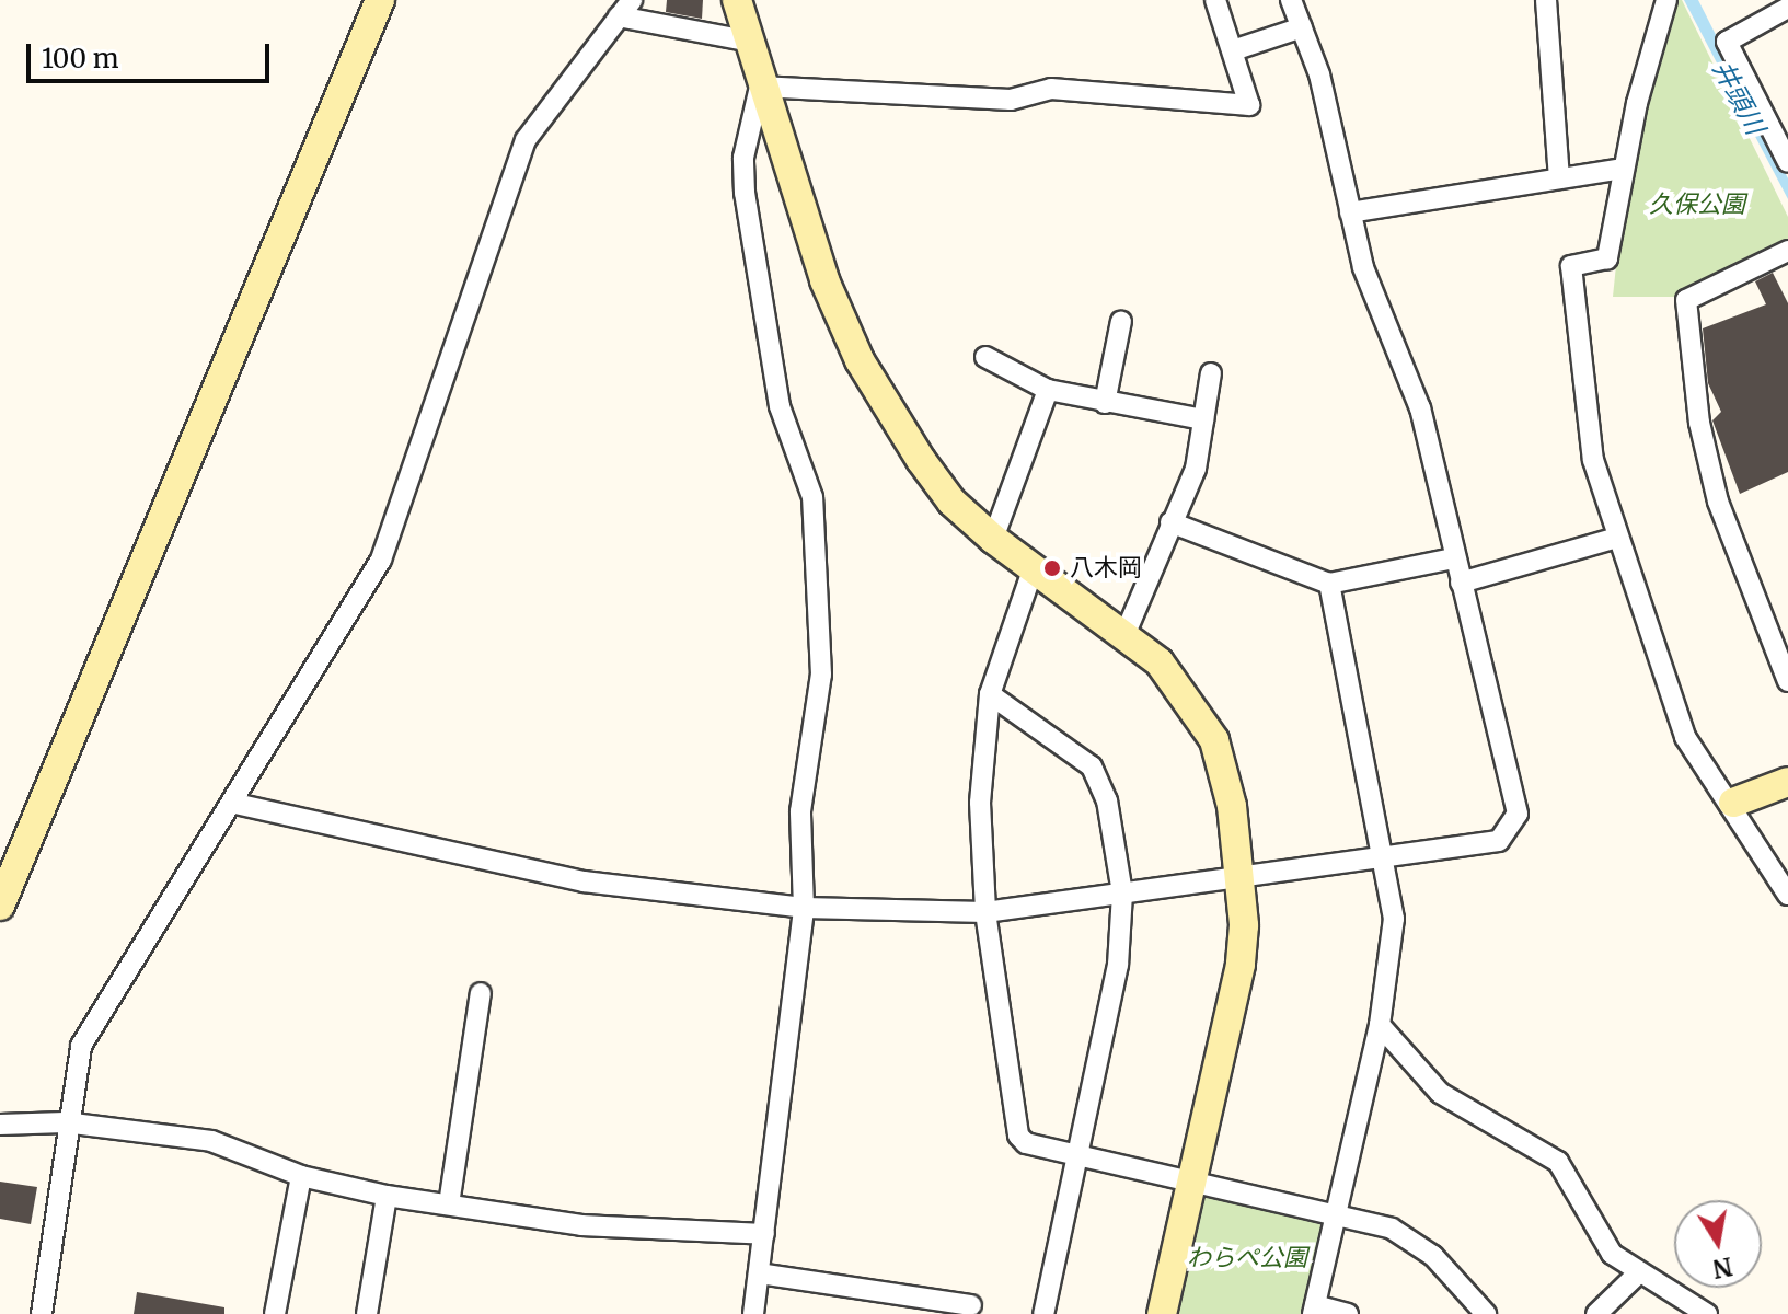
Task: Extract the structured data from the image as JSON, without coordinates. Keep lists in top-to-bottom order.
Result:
{
  "water": ["井頭川"],
  "parks": ["久保公園", "わらぺ公園"],
  "places": ["八木岡"],
  "scale_bar": "100 m",
  "north": "bottom"
}
